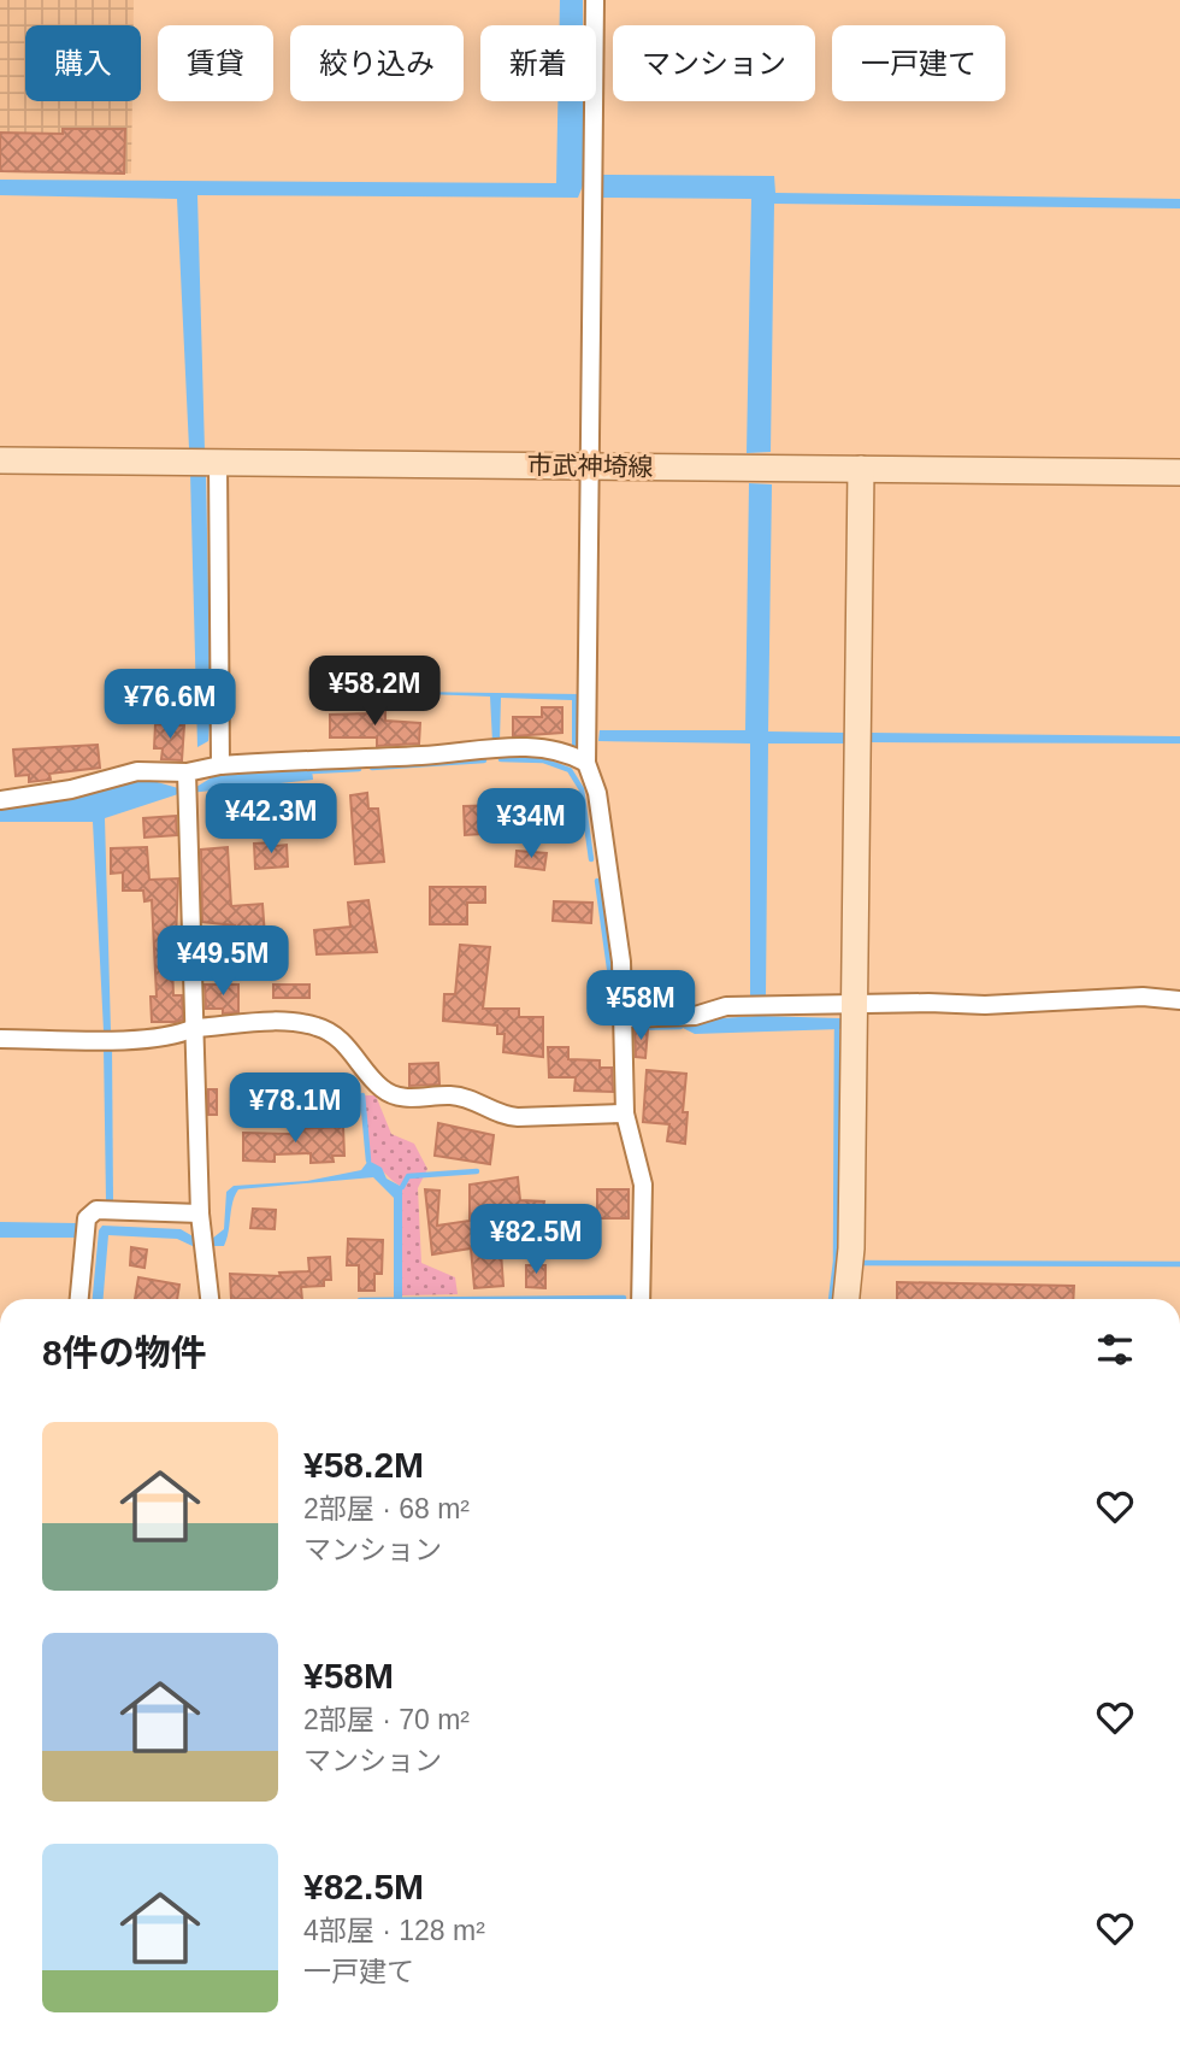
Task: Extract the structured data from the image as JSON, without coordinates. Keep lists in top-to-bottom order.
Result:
{
  "streets": {
    "main road": ["市武神埼線"]
  },
  "page": {
    "chip": [
      "購入",
      "賃貸",
      "絞り込み",
      "新着",
      "マンション",
      "一戸建て"
    ],
    "price": [
      "¥58.2M",
      "¥76.6M",
      "¥42.3M",
      "¥34M",
      "¥49.5M",
      "¥58M",
      "¥78.1M",
      "¥82.5M"
    ],
    "heading": "8件の物件",
    "list": [
      {
        "name": "¥58.2M",
        "note": "2部屋 · 68 m² · マンション"
      },
      {
        "name": "¥58M",
        "note": "2部屋 · 70 m² · マンション"
      },
      {
        "name": "¥82.5M",
        "note": "4部屋 · 128 m² · 一戸建て"
      }
    ]
  }
}
